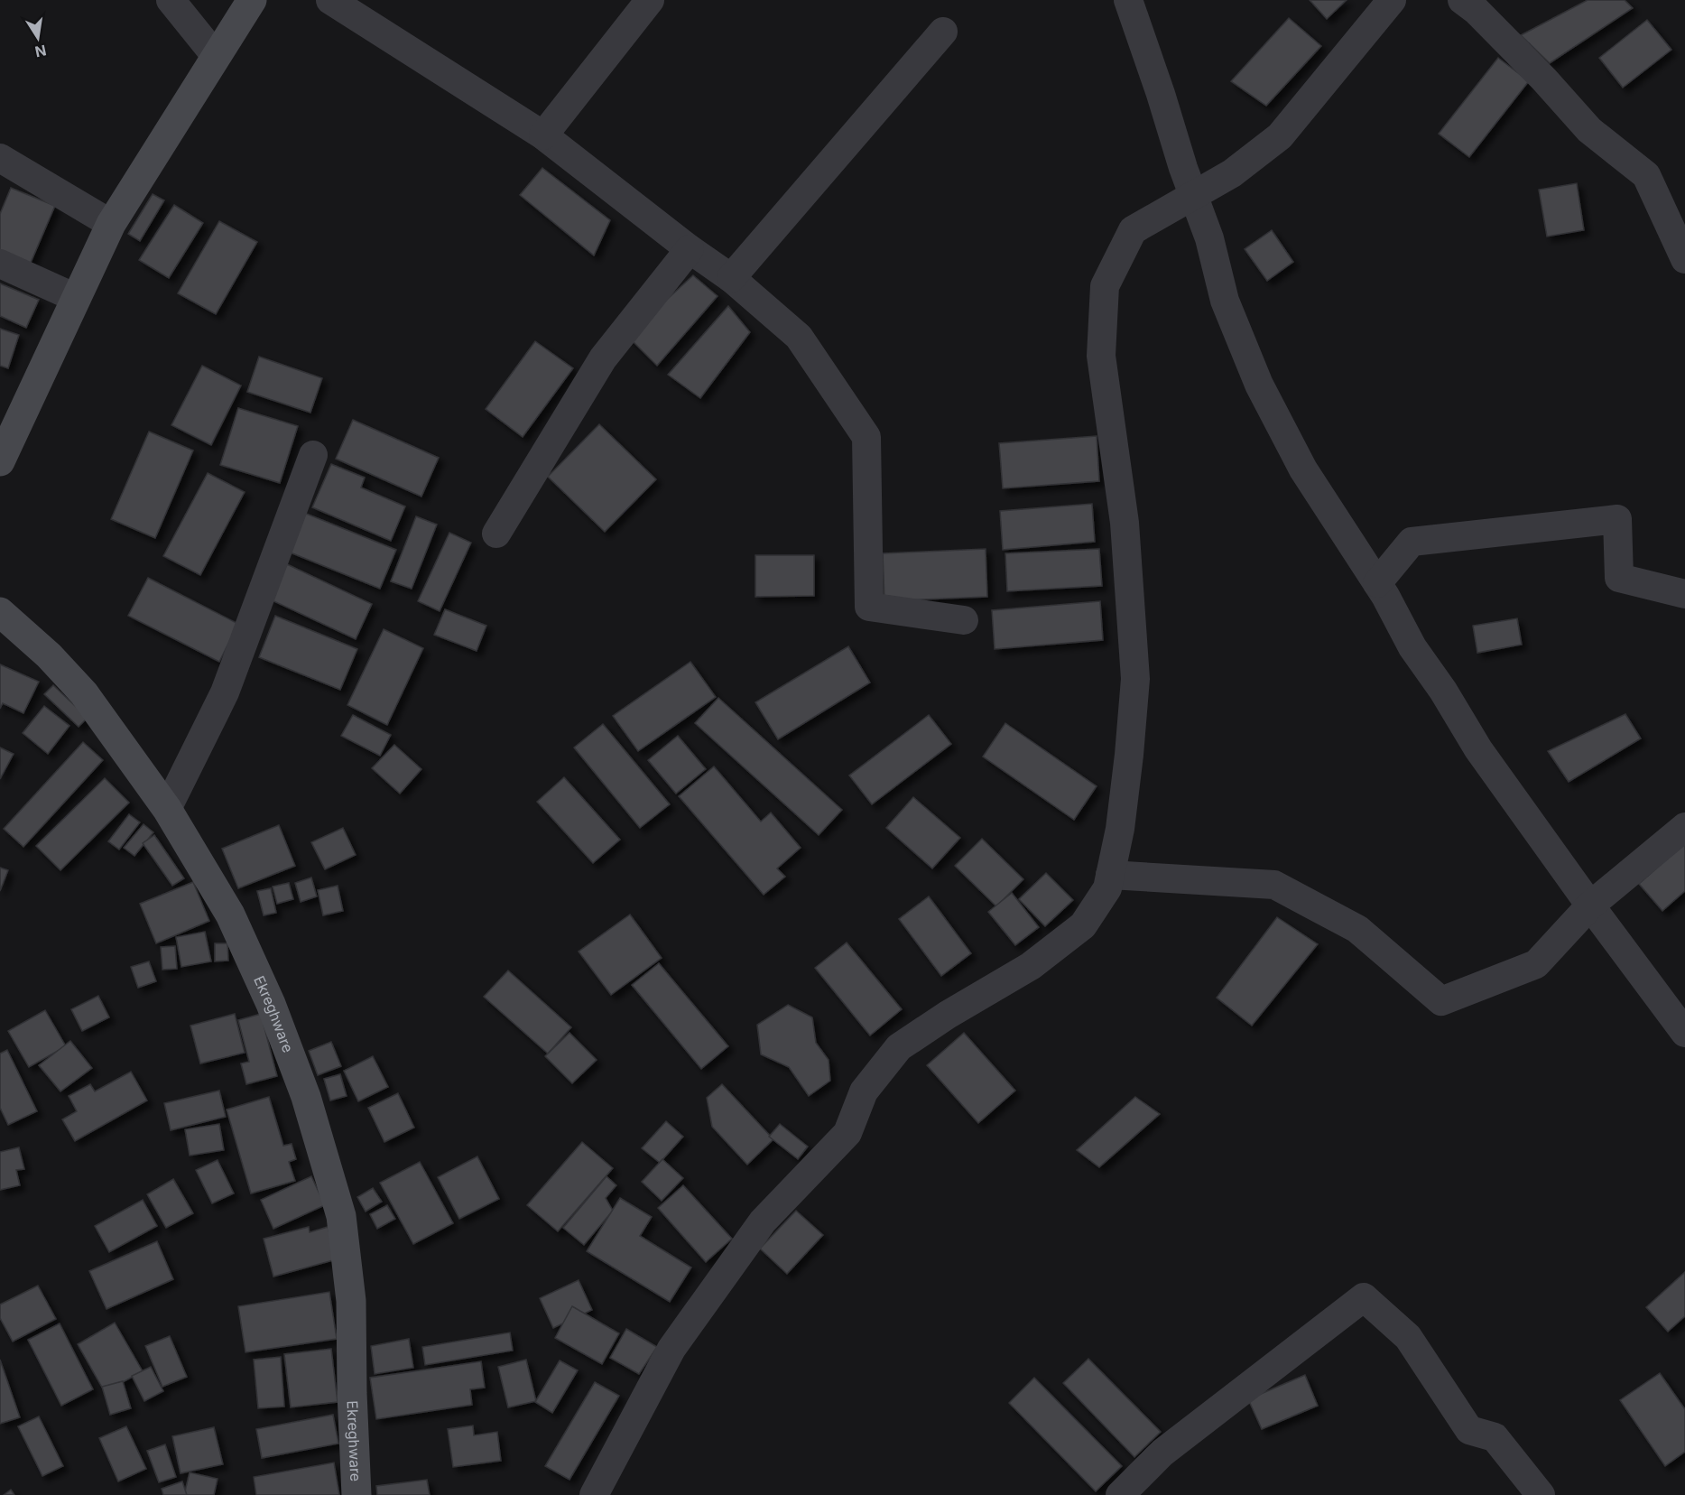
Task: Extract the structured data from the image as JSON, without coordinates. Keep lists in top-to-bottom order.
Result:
{
  "streets": {
    "street": ["Ekreghware"]
  },
  "north": "bottom"
}
